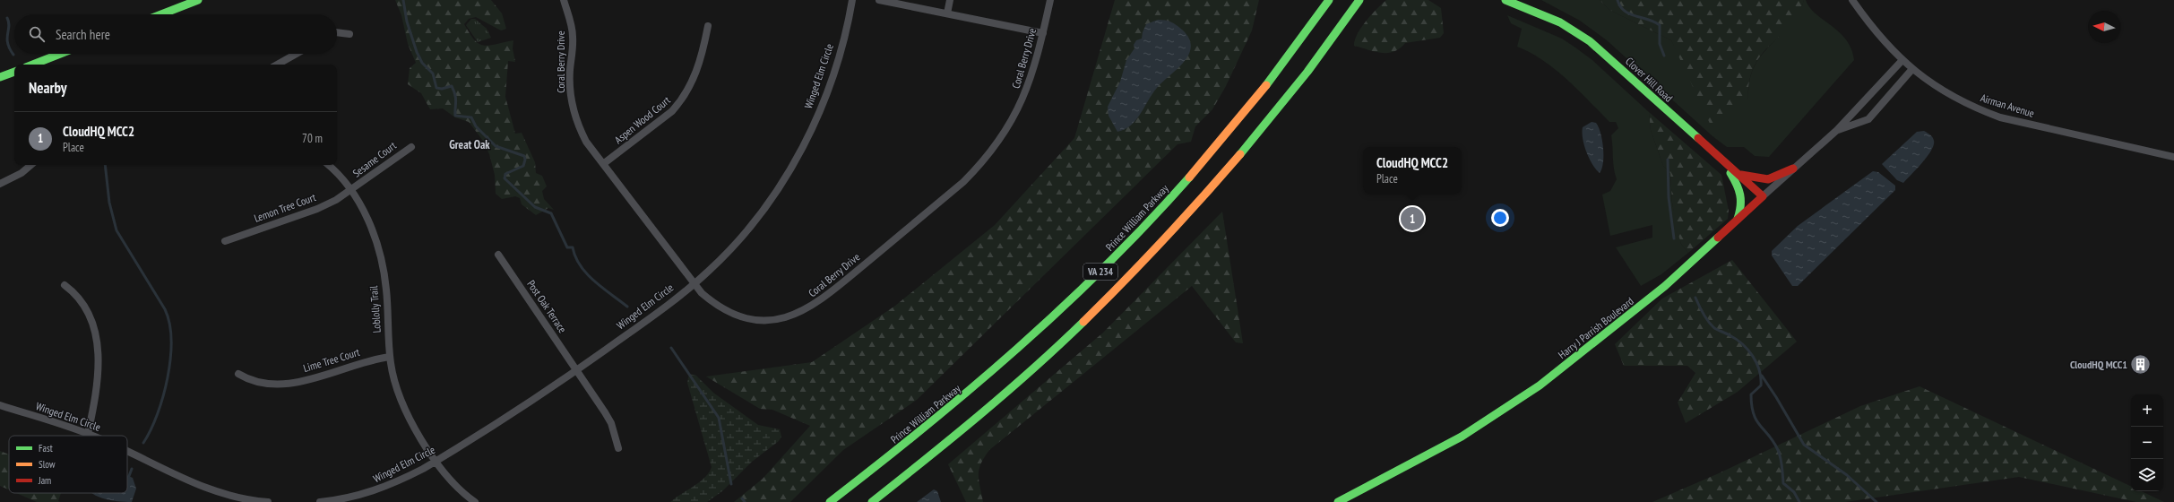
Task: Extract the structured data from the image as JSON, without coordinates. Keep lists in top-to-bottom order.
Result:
{
  "streets": {
    "main road": [
      "Clover Hill Road",
      "Prince William Parkway",
      "VA 234",
      "Harry J Parrish Boulevard"
    ],
    "street": [
      "Coral Berry Drive",
      "Winged Elm Circle",
      "Airman Avenue",
      "Aspen Wood Court",
      "Sesame Court",
      "Lemon Tree Court",
      "Post Oak Terrace",
      "Loblolly Trail",
      "Lime Tree Court"
    ]
  },
  "crossings": [
    ["Coral Berry Drive", "Winged Elm Circle"],
    ["Coral Berry Drive", "Aspen Wood Court"],
    ["Winged Elm Circle", "Post Oak Terrace"],
    ["Winged Elm Circle", "Loblolly Trail"],
    ["Clover Hill Road", "Harry J Parrish Boulevard"],
    ["Airman Avenue", "Harry J Parrish Boulevard"],
    ["Sesame Court", "Lemon Tree Court"],
    ["Sesame Court", "Loblolly Trail"],
    ["Lemon Tree Court", "Loblolly Trail"],
    ["Loblolly Trail", "Lime Tree Court"]
  ],
  "districts": ["Great Oak"],
  "places": {
    "building": ["CloudHQ MCC1"]
  },
  "legend": ["Fast", "Slow", "Jam"],
  "north": "left",
  "page": {
    "search": "Search here",
    "heading": "Nearby",
    "list": [
      {
        "mark": "1",
        "name": "CloudHQ MCC2",
        "note": "Place",
        "value": "70 m"
      }
    ],
    "popup": ["CloudHQ MCC2", "Place"],
    "pins": "1",
    "map_buttons": ["+", "−"]
  }
}
